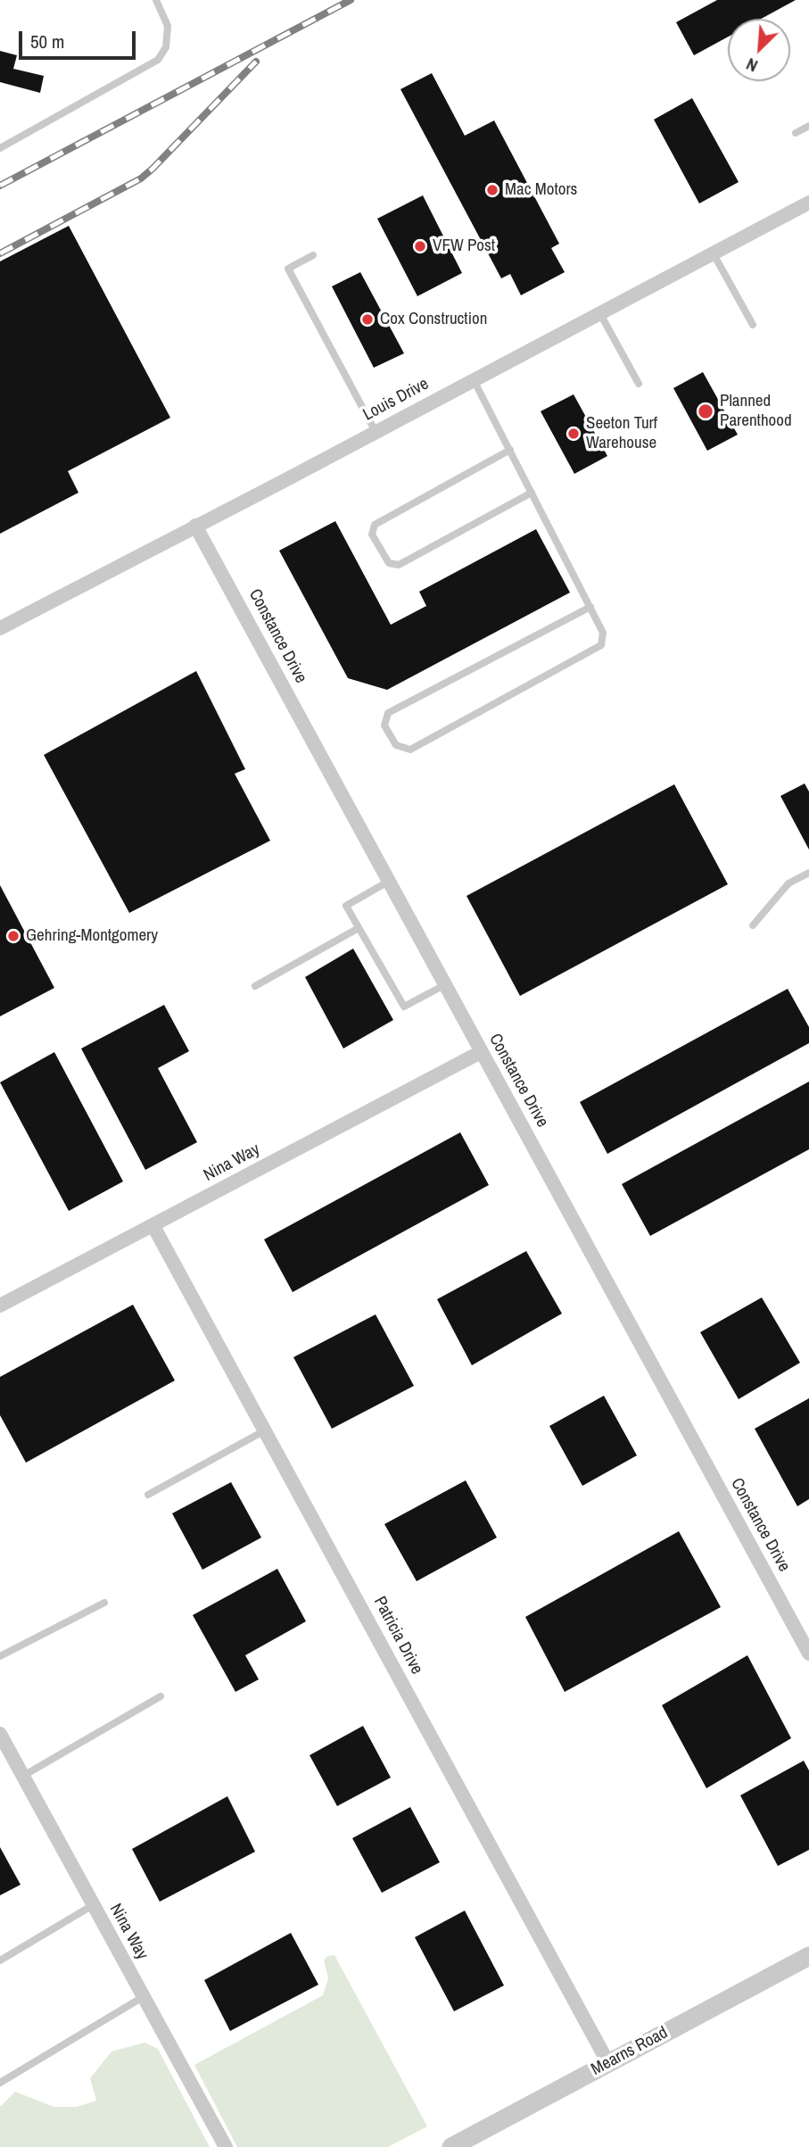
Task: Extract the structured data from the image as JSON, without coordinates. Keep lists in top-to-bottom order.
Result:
{
  "streets": {
    "street": [
      "Louis Drive",
      "Constance Drive",
      "Nina Way",
      "Patricia Drive",
      "Mearns Road"
    ]
  },
  "crossings": [
    ["Louis Drive", "Constance Drive"],
    ["Constance Drive", "Nina Way"],
    ["Nina Way", "Patricia Drive"],
    ["Patricia Drive", "Mearns Road"]
  ],
  "places": [
    "Mac Motors",
    "VFW Post",
    "Cox Construction",
    "Planned Parenthood",
    "Seeton Turf Warehouse",
    "Gehring-Montgomery"
  ],
  "scale_bar": "50 m",
  "north": "bottom left"
}
